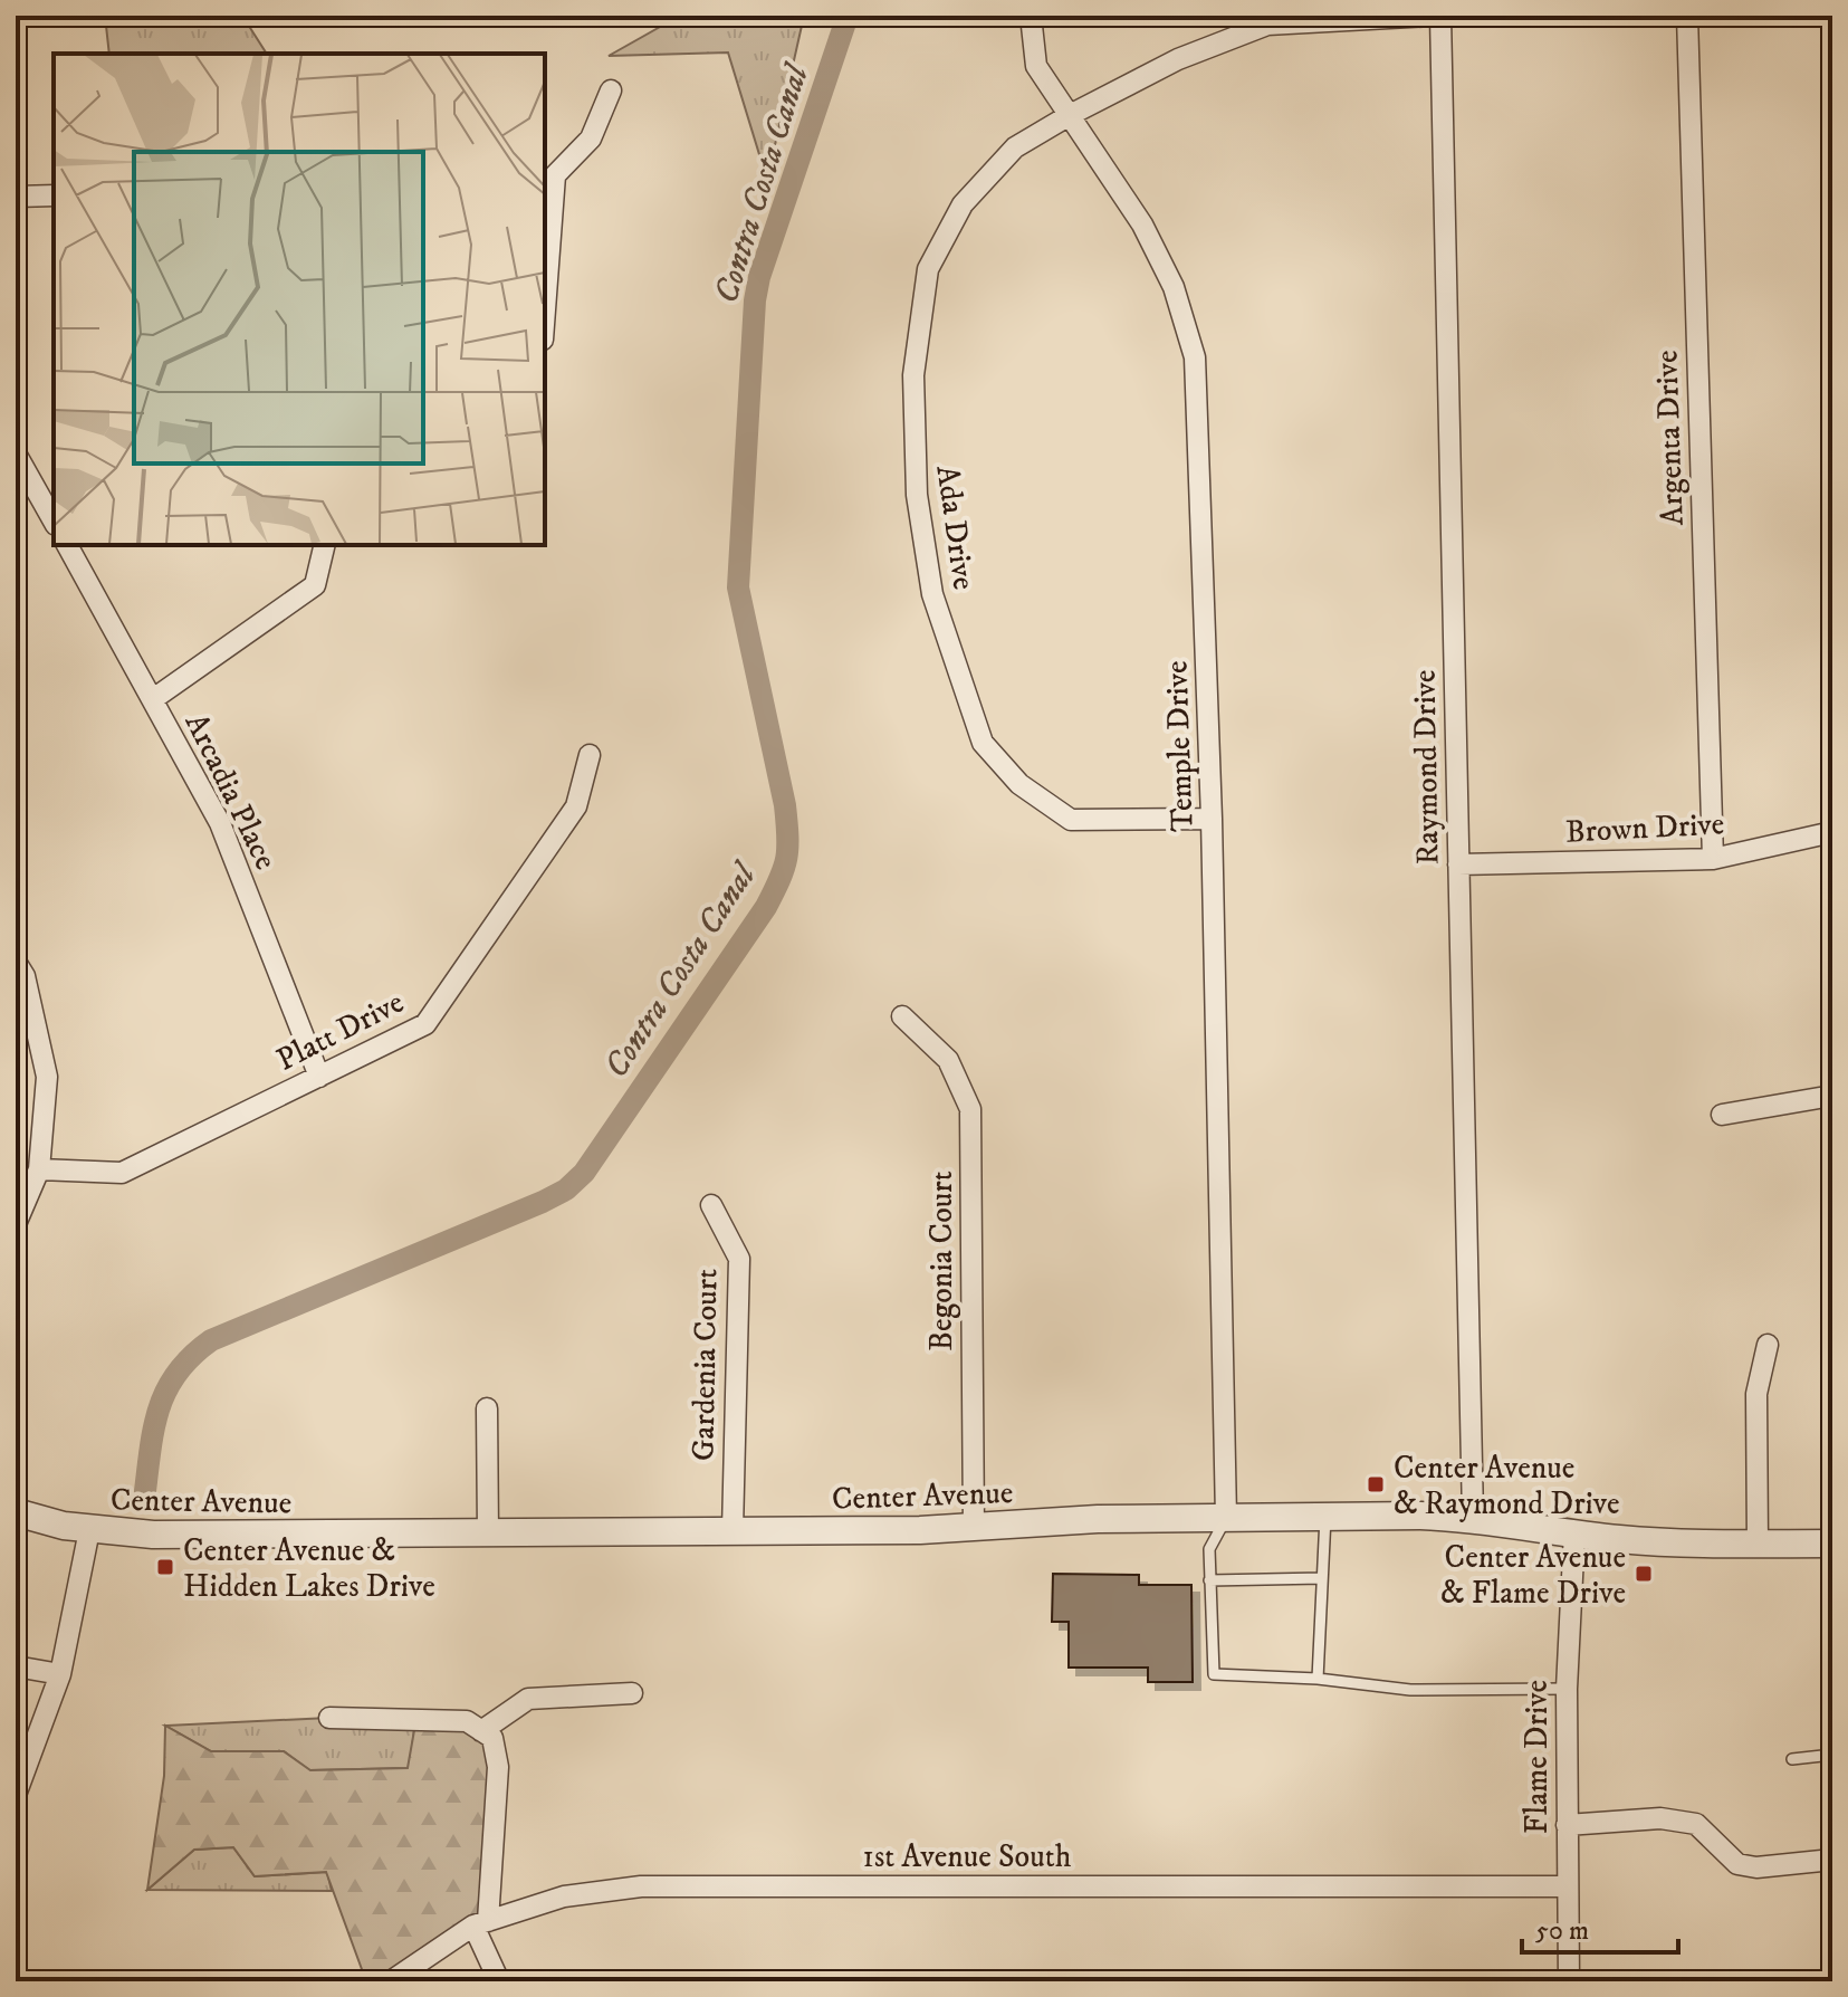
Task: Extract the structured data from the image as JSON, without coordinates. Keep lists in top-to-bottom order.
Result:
{
  "streets": {
    "street": [
      "Argenta Drive",
      "Ada Drive",
      "Temple Drive",
      "Raymond Drive",
      "Arcadia Place",
      "Brown Drive",
      "Platt Drive",
      "Begonia Court",
      "Gardenia Court",
      "Center Avenue",
      "Flame Drive",
      "1st Avenue South"
    ]
  },
  "crossings": [
    ["Argenta Drive", "Brown Drive"],
    ["Ada Drive", "Temple Drive"],
    ["Temple Drive", "Center Avenue"],
    ["Raymond Drive", "Brown Drive"],
    ["Raymond Drive", "Center Avenue"],
    ["Arcadia Place", "Platt Drive"],
    ["Begonia Court", "Center Avenue"],
    ["Gardenia Court", "Center Avenue"],
    ["Center Avenue", "Flame Drive"],
    ["Flame Drive", "1st Avenue South"]
  ],
  "water": ["Contra Costa Canal"],
  "places": {
    "transit": ["Center Avenue & Raymond Drive", "Center Avenue & Hidden Lakes Drive", "Center Avenue & Flame Drive"]
  },
  "scale_bar": "50 m"
}
